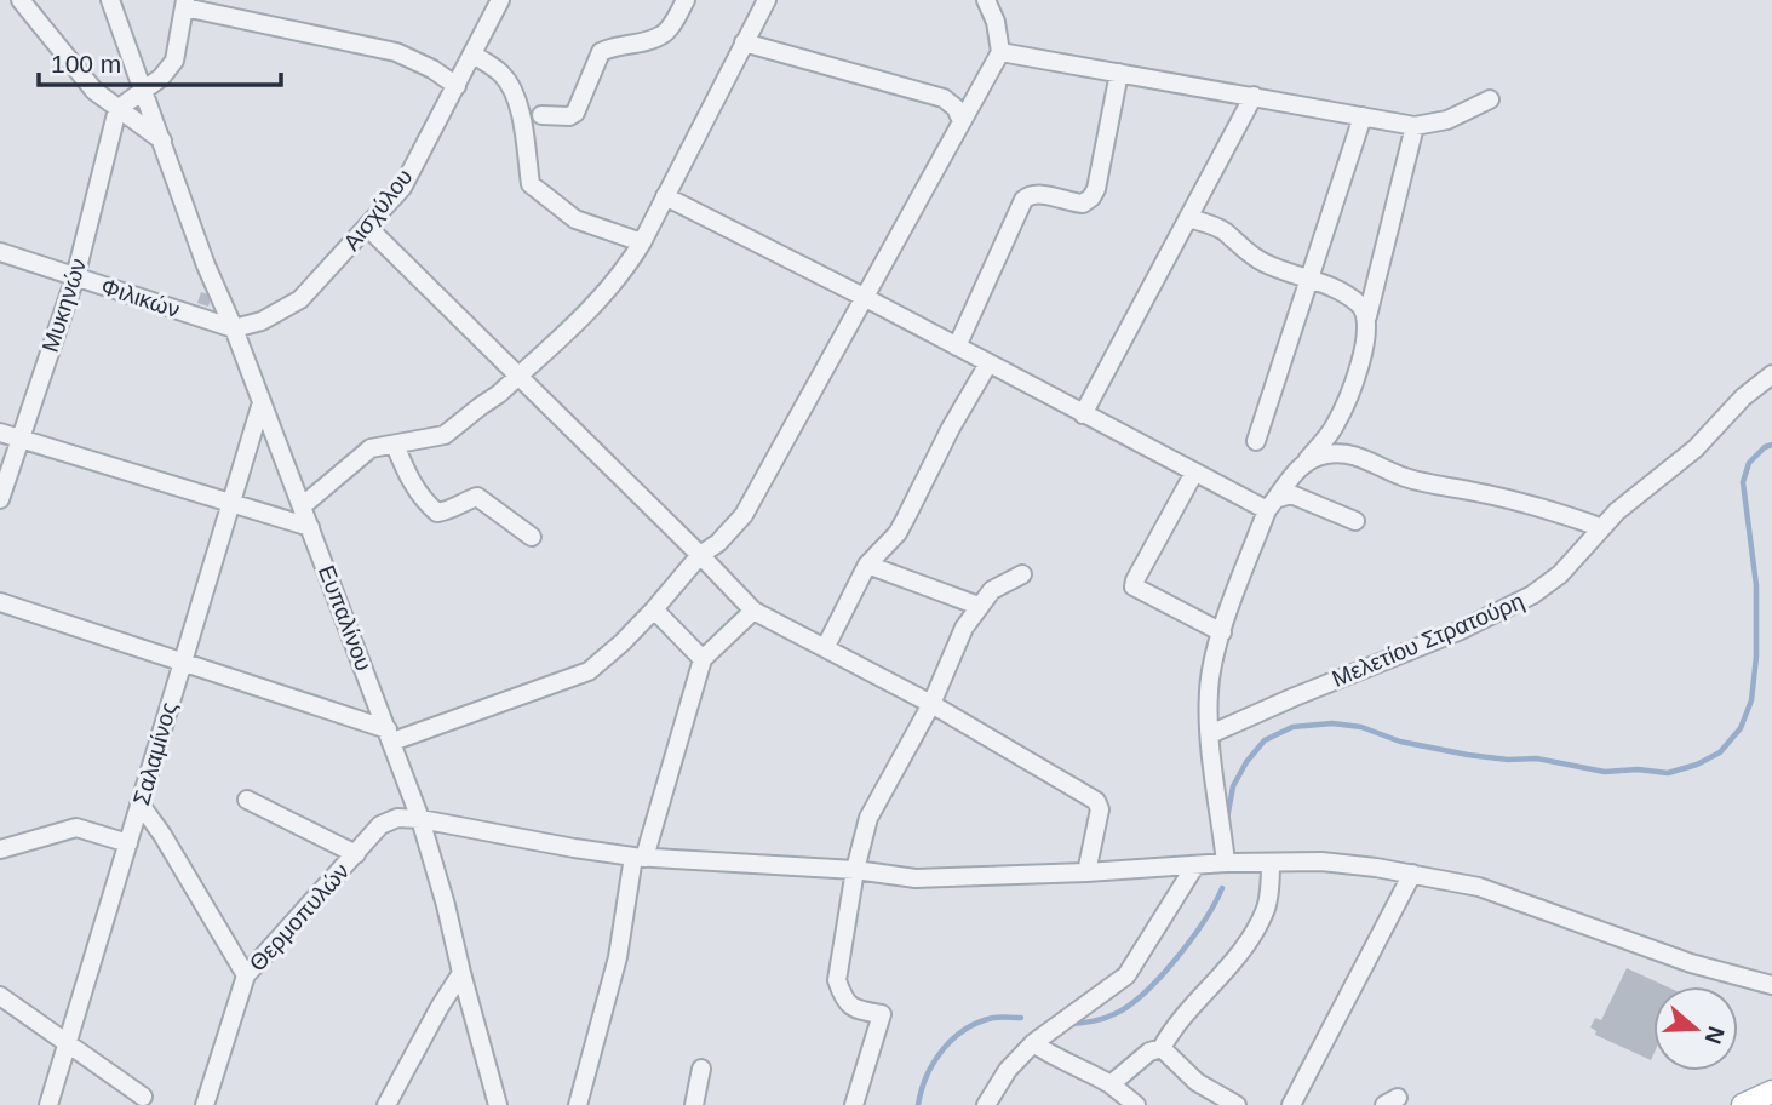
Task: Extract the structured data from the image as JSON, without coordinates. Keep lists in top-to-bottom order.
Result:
{
  "streets": {
    "street": [
      "Αισχύλου",
      "Φιλικών",
      "Μυκηνών",
      "Ευπαλίνου",
      "Μελετίου Στρατούρη",
      "Σαλαμίνος",
      "Θερμοπυλών"
    ]
  },
  "crossings": [
    ["Αισχύλου", "Φιλικών"],
    ["Αισχύλου", "Ευπαλίνου"],
    ["Φιλικών", "Μυκηνών"],
    ["Φιλικών", "Ευπαλίνου"],
    ["Ευπαλίνου", "Σαλαμίνος"],
    ["Ευπαλίνου", "Θερμοπυλών"]
  ],
  "scale_bar": "100 m",
  "north": "right"
}
